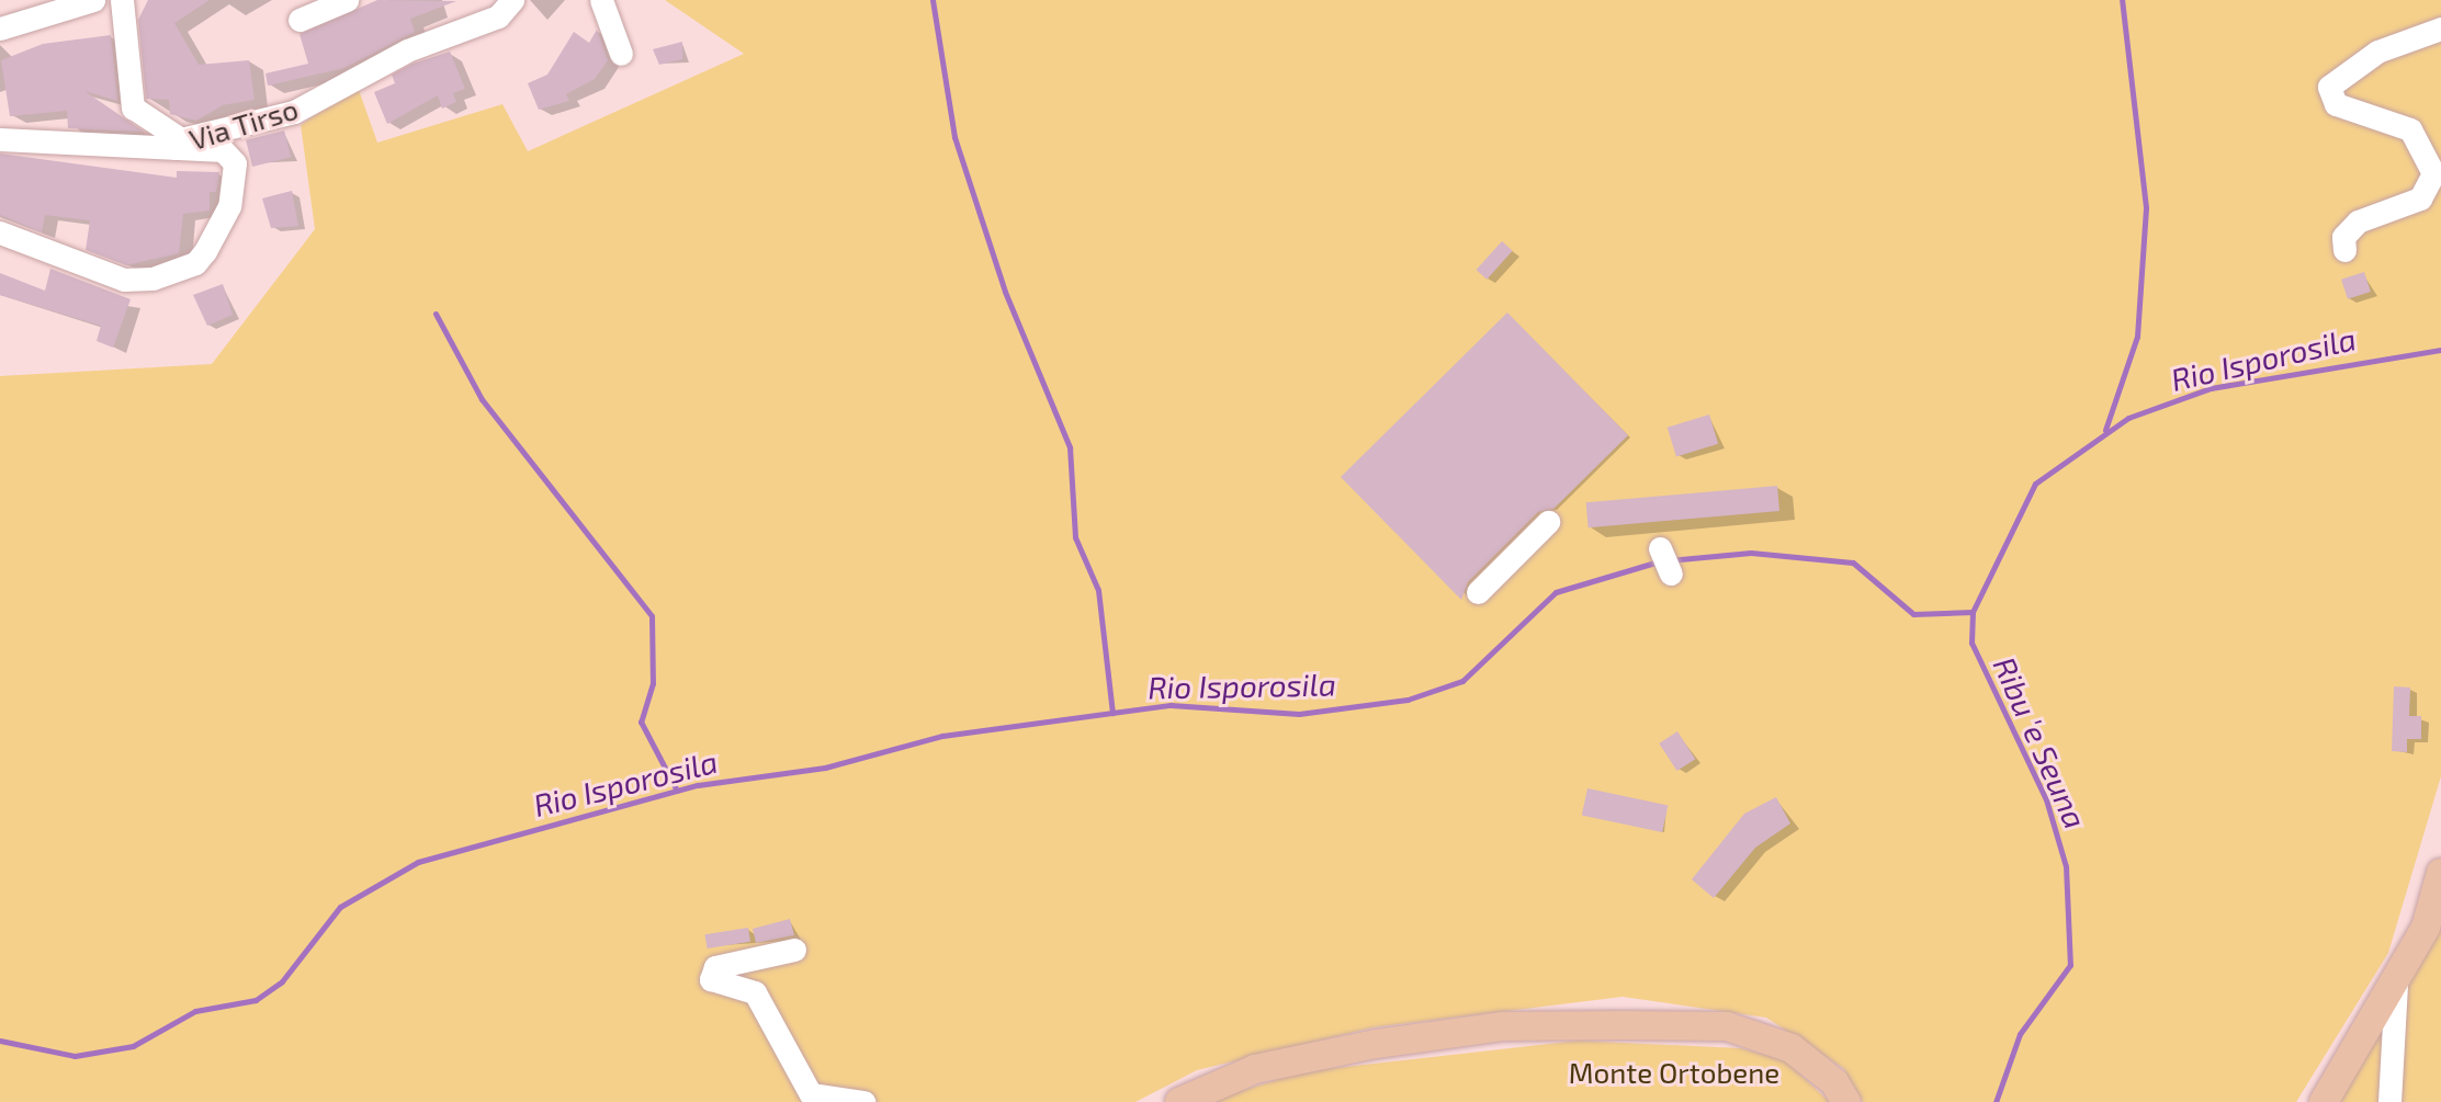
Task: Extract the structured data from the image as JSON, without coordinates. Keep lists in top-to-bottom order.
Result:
{
  "streets": {
    "street": ["Via Tirso"]
  },
  "water": ["Rio Isporosila", "Ribu 'e Seuna"],
  "parks": ["Monte Ortobene"]
}
